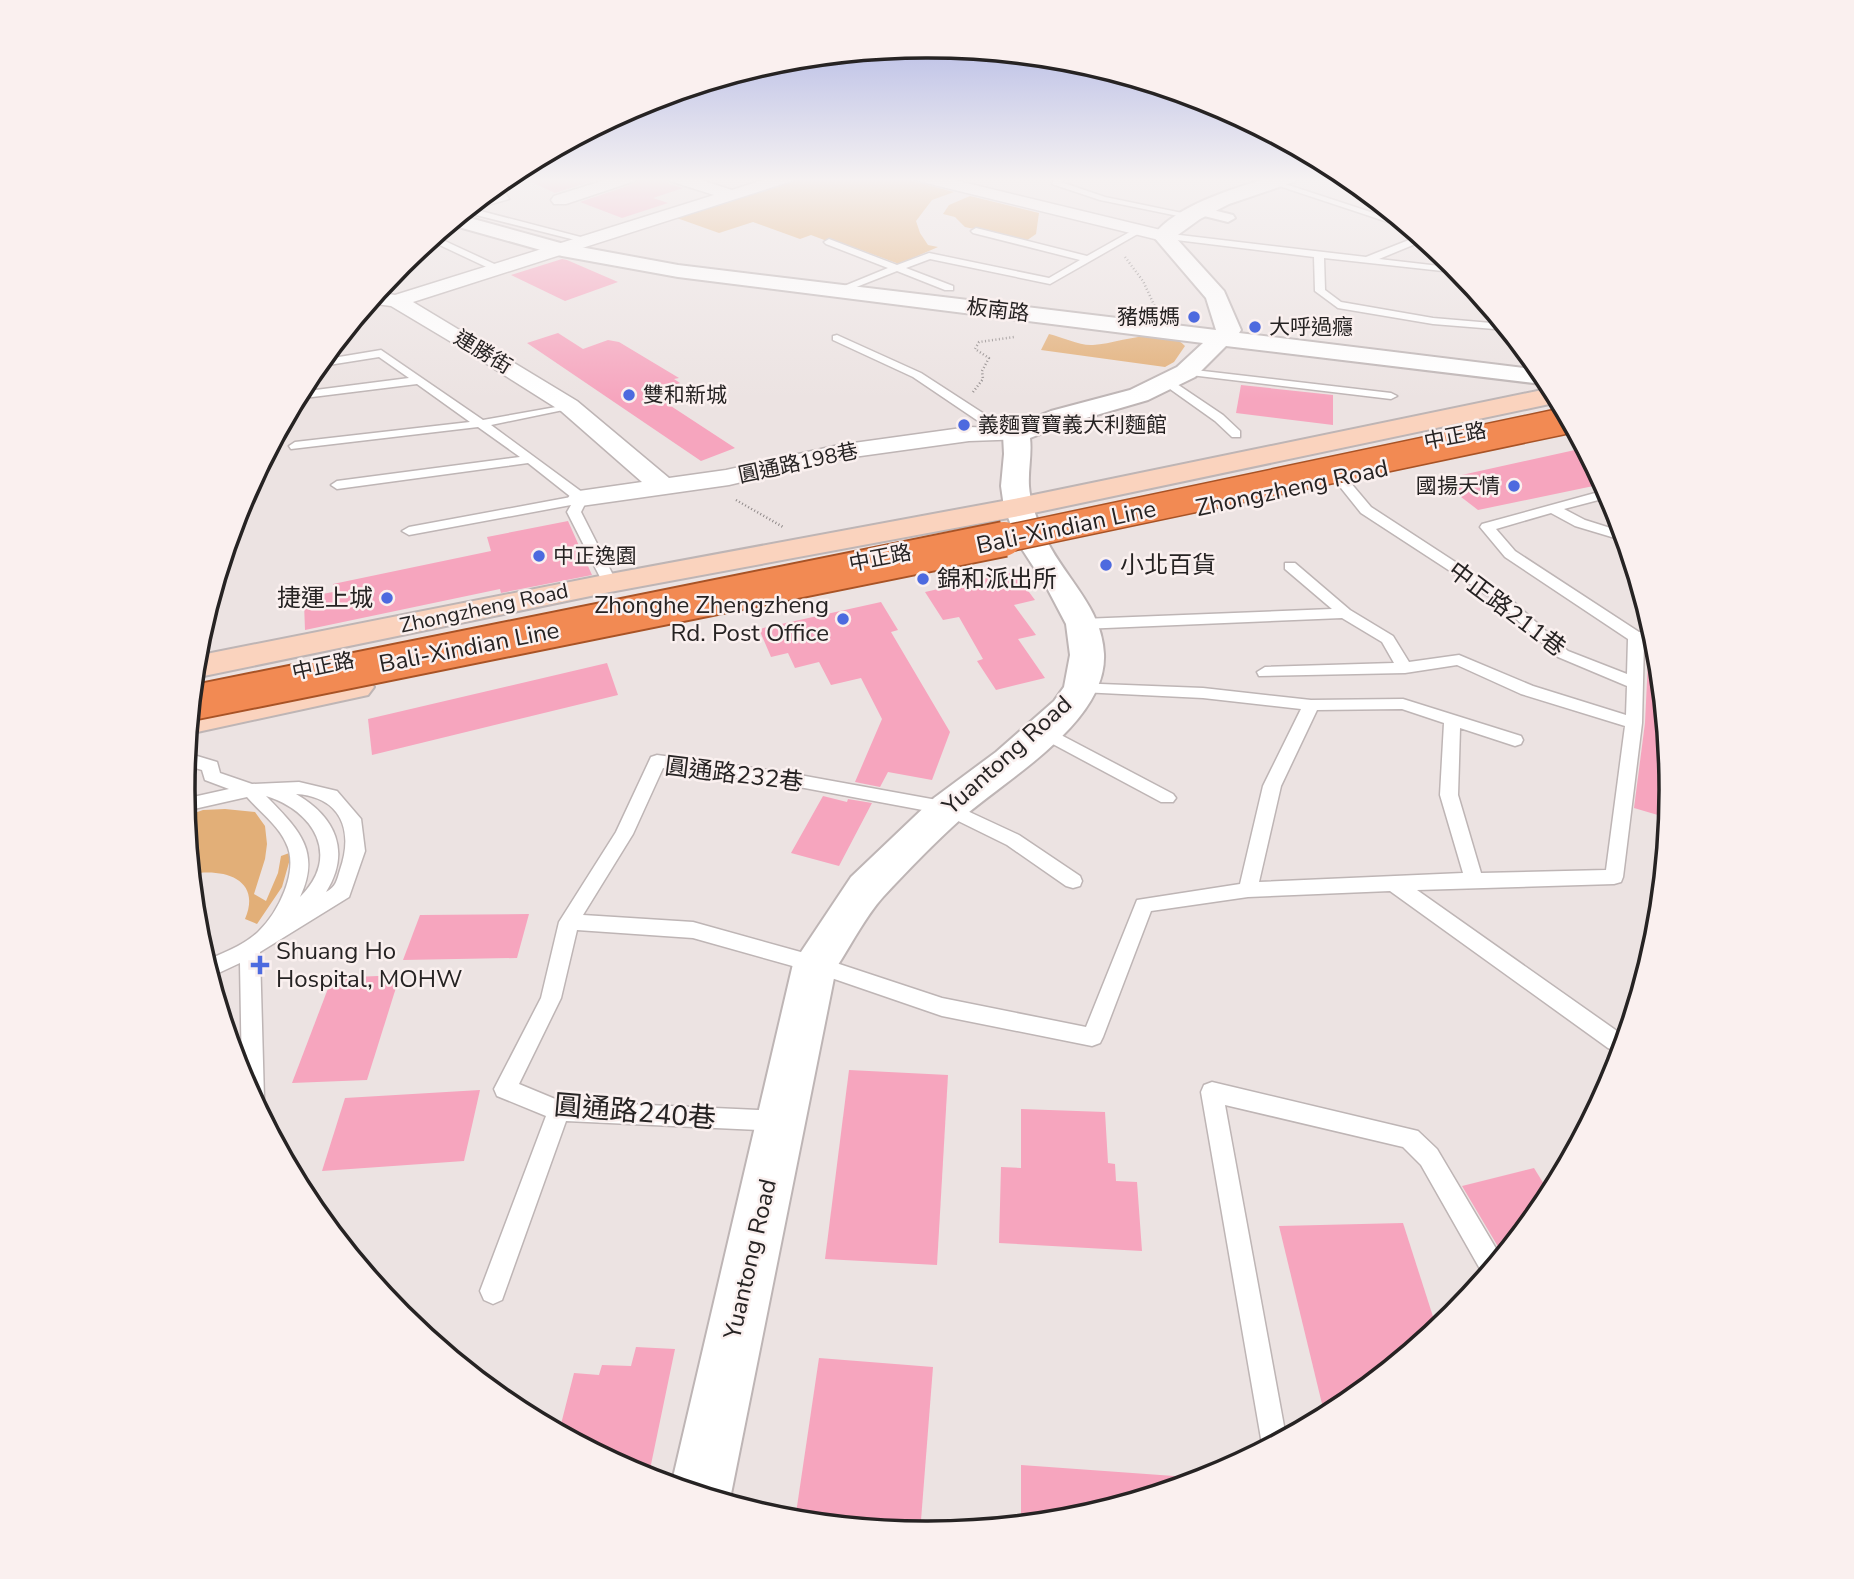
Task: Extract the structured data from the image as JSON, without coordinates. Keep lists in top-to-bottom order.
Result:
{
  "streets": {
    "highway": ["Bali-Xindian Line"],
    "main road": ["中正路", "Zhongzheng Road"],
    "street": [
      "板南路",
      "連勝街",
      "圓通路198巷",
      "Yuantong Road"
    ],
    "lane": ["中正路211巷", "圓通路232巷", "圓通路240巷"]
  },
  "crossings": [
    ["連勝街", "圓通路198巷"],
    ["中正路", "Zhongzheng Road"],
    ["中正路", "Yuantong Road"],
    ["Zhongzheng Road", "中正路211巷"],
    ["Zhongzheng Road", "Yuantong Road"],
    ["Yuantong Road", "圓通路232巷"],
    ["Yuantong Road", "圓通路240巷"],
    ["圓通路232巷", "圓通路240巷"]
  ],
  "places": {
    "other": [
      "豬媽媽",
      "大呼過癮",
      "雙和新城",
      "義麵寶寶義大利麵館",
      "國揚天情",
      "中正逸園",
      "小北百貨",
      "錦和派出所",
      "捷運上城",
      "Zhonghe Zhengzheng Rd. Post Office"
    ],
    "health": ["Shuang Ho Hospital, MOHW"]
  }
}
